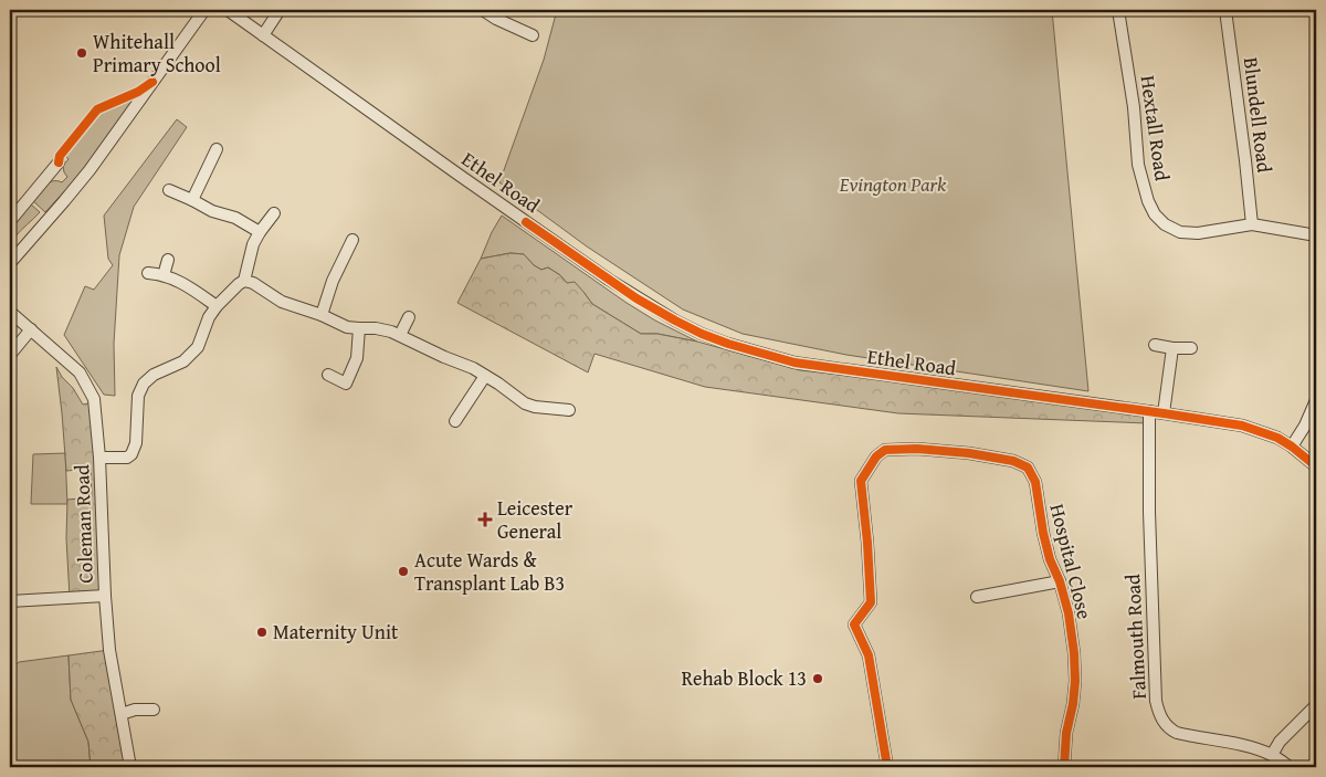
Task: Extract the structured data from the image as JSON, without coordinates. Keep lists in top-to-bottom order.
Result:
{
  "streets": {
    "street": [
      "Blundell Road",
      "Hextall Road",
      "Ethel Road",
      "Coleman Road",
      "Hospital Close",
      "Falmouth Road"
    ]
  },
  "crossings": [
    ["Blundell Road", "Hextall Road"],
    ["Ethel Road", "Falmouth Road"]
  ],
  "parks": ["Evington Park"],
  "places": {
    "other": [
      "Whitehall Primary School",
      "Acute Wards & Transplant Lab B3",
      "Maternity Unit",
      "Rehab Block 13"
    ],
    "health": ["Leicester General"]
  }
}
